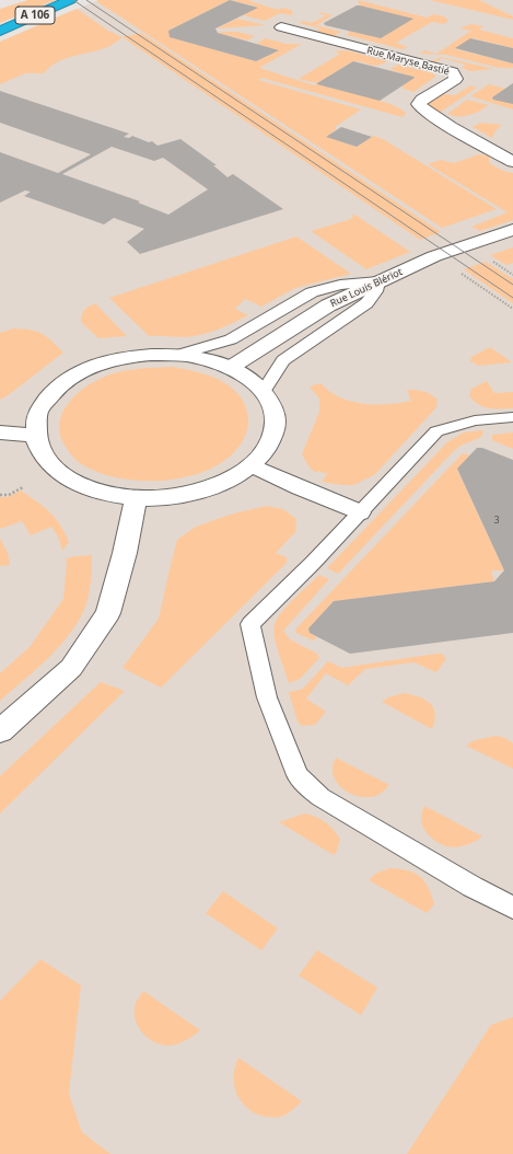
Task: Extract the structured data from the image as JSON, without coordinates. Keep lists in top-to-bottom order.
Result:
{
  "streets": {
    "highway": ["A 106"],
    "street": ["Rue Maryse Bastié", "Rue Louis Blériot"]
  },
  "house_numbers": ["3"]
}
